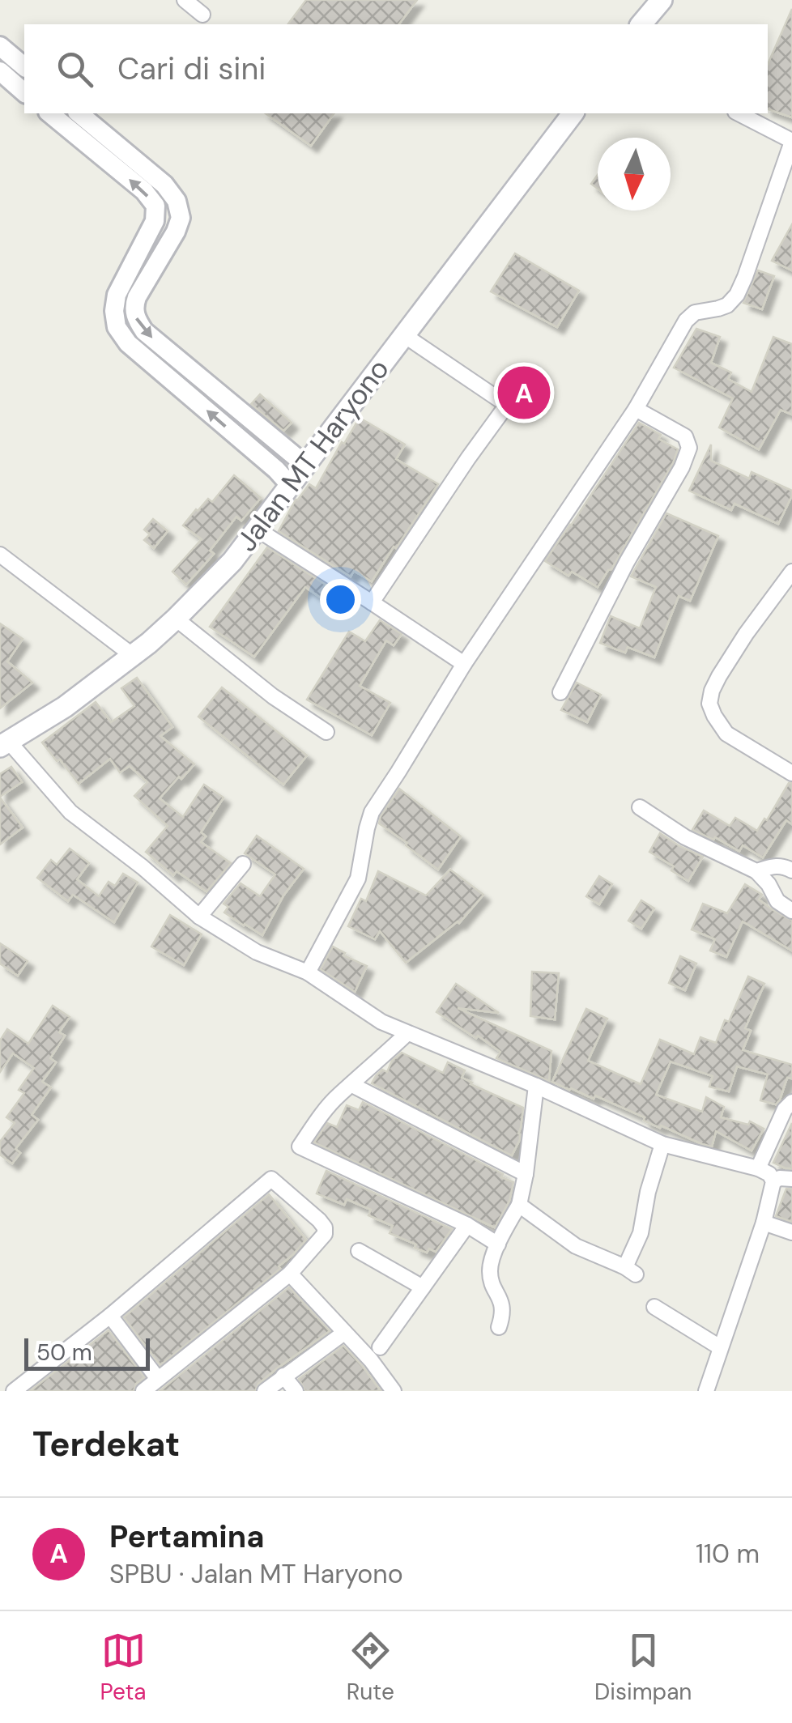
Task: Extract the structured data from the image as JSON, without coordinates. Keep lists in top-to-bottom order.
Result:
{
  "streets": {
    "main road": ["Jalan MT Haryono"]
  },
  "scale_bar": "50 m",
  "north": "bottom",
  "page": {
    "search": "Cari di sini",
    "pins": "A",
    "scale": "50 m",
    "heading": "Terdekat",
    "list": [
      {
        "mark": "A",
        "name": "Pertamina",
        "note": "SPBU · Jalan MT Haryono",
        "value": "110 m"
      }
    ],
    "nav": ["Peta", "Rute", "Disimpan"]
  }
}
